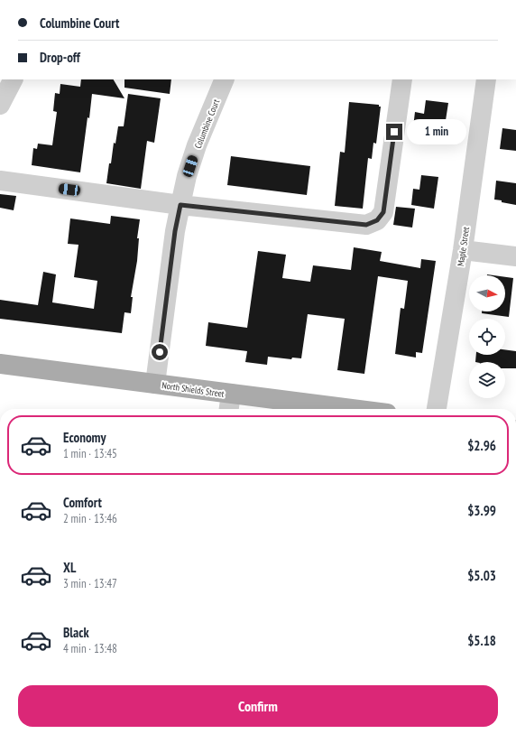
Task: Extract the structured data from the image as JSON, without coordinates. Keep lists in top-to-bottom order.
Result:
{
  "streets": {
    "main road": ["North Shields Street"],
    "street": ["Columbine Court", "Maple Street"]
  },
  "crossings": [
    ["Columbine Court", "North Shields Street"]
  ],
  "north": "right",
  "page": {
    "banner": ["Columbine Court", "Drop-off"],
    "bubble": "1 min",
    "list": [
      {
        "name": "Economy",
        "note": "1 min · 13:45",
        "value": "$2.96"
      },
      {
        "name": "Comfort",
        "note": "2 min · 13:46",
        "value": "$3.99"
      },
      {
        "name": "XL",
        "note": "3 min · 13:47",
        "value": "$5.03"
      },
      {
        "name": "Black",
        "note": "4 min · 13:48",
        "value": "$5.18"
      }
    ],
    "buttons": "Confirm"
  }
}
